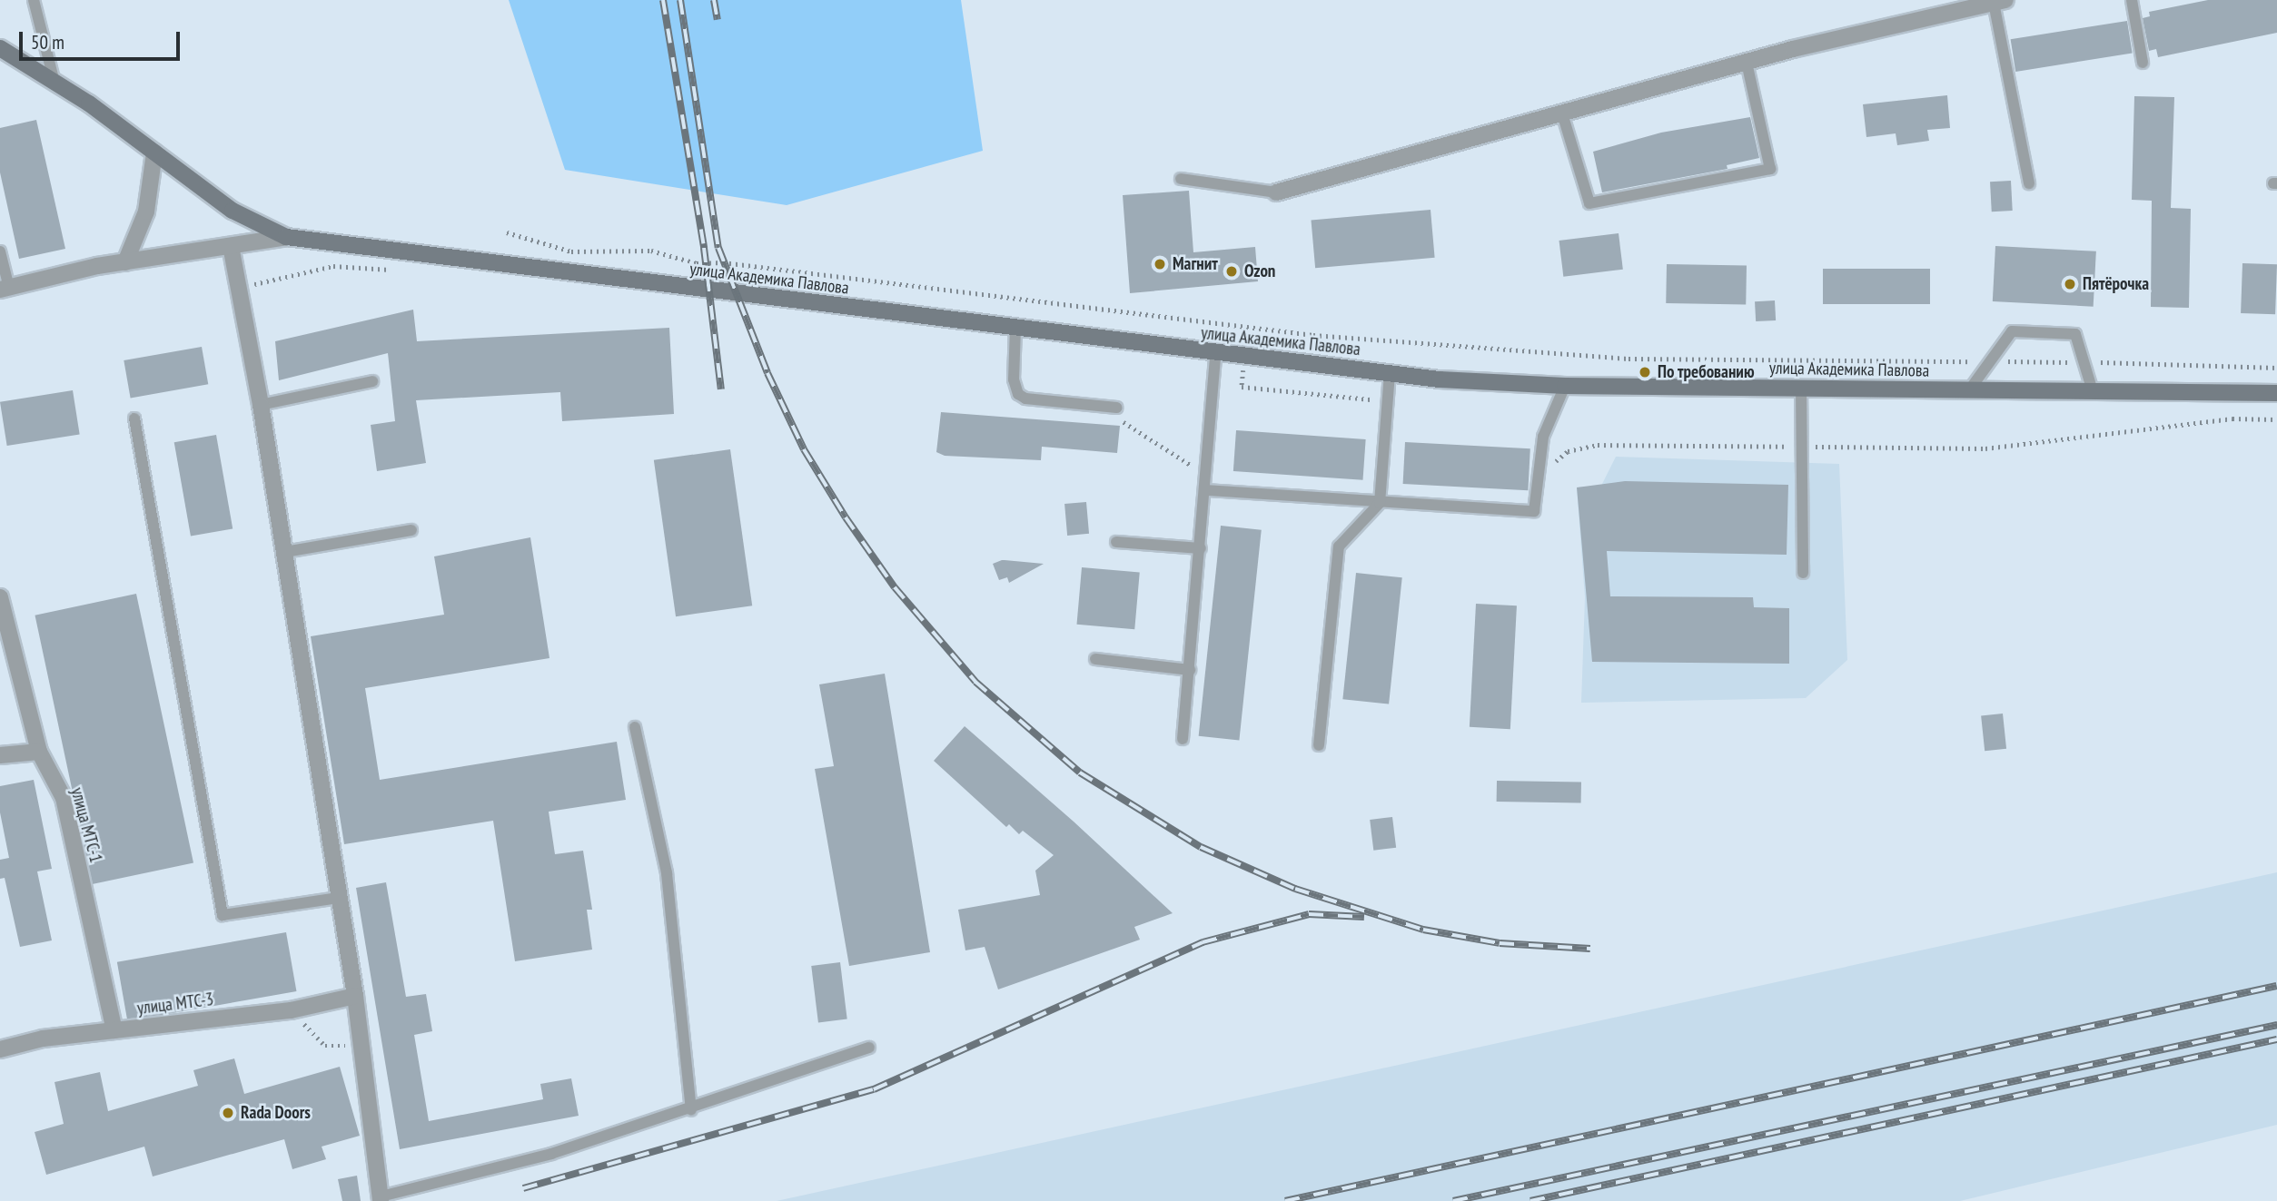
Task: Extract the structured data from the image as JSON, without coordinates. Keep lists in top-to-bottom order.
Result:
{
  "streets": {
    "street": ["улица Академика Павлова", "улица МТС-1", "улица МТС-3"]
  },
  "crossings": [
    ["улица МТС-1", "улица МТС-3"]
  ],
  "places": [
    "Магнит",
    "Ozon",
    "Пятёрочка",
    "По требованию",
    "Rada Doors"
  ],
  "scale_bar": "50 m"
}
